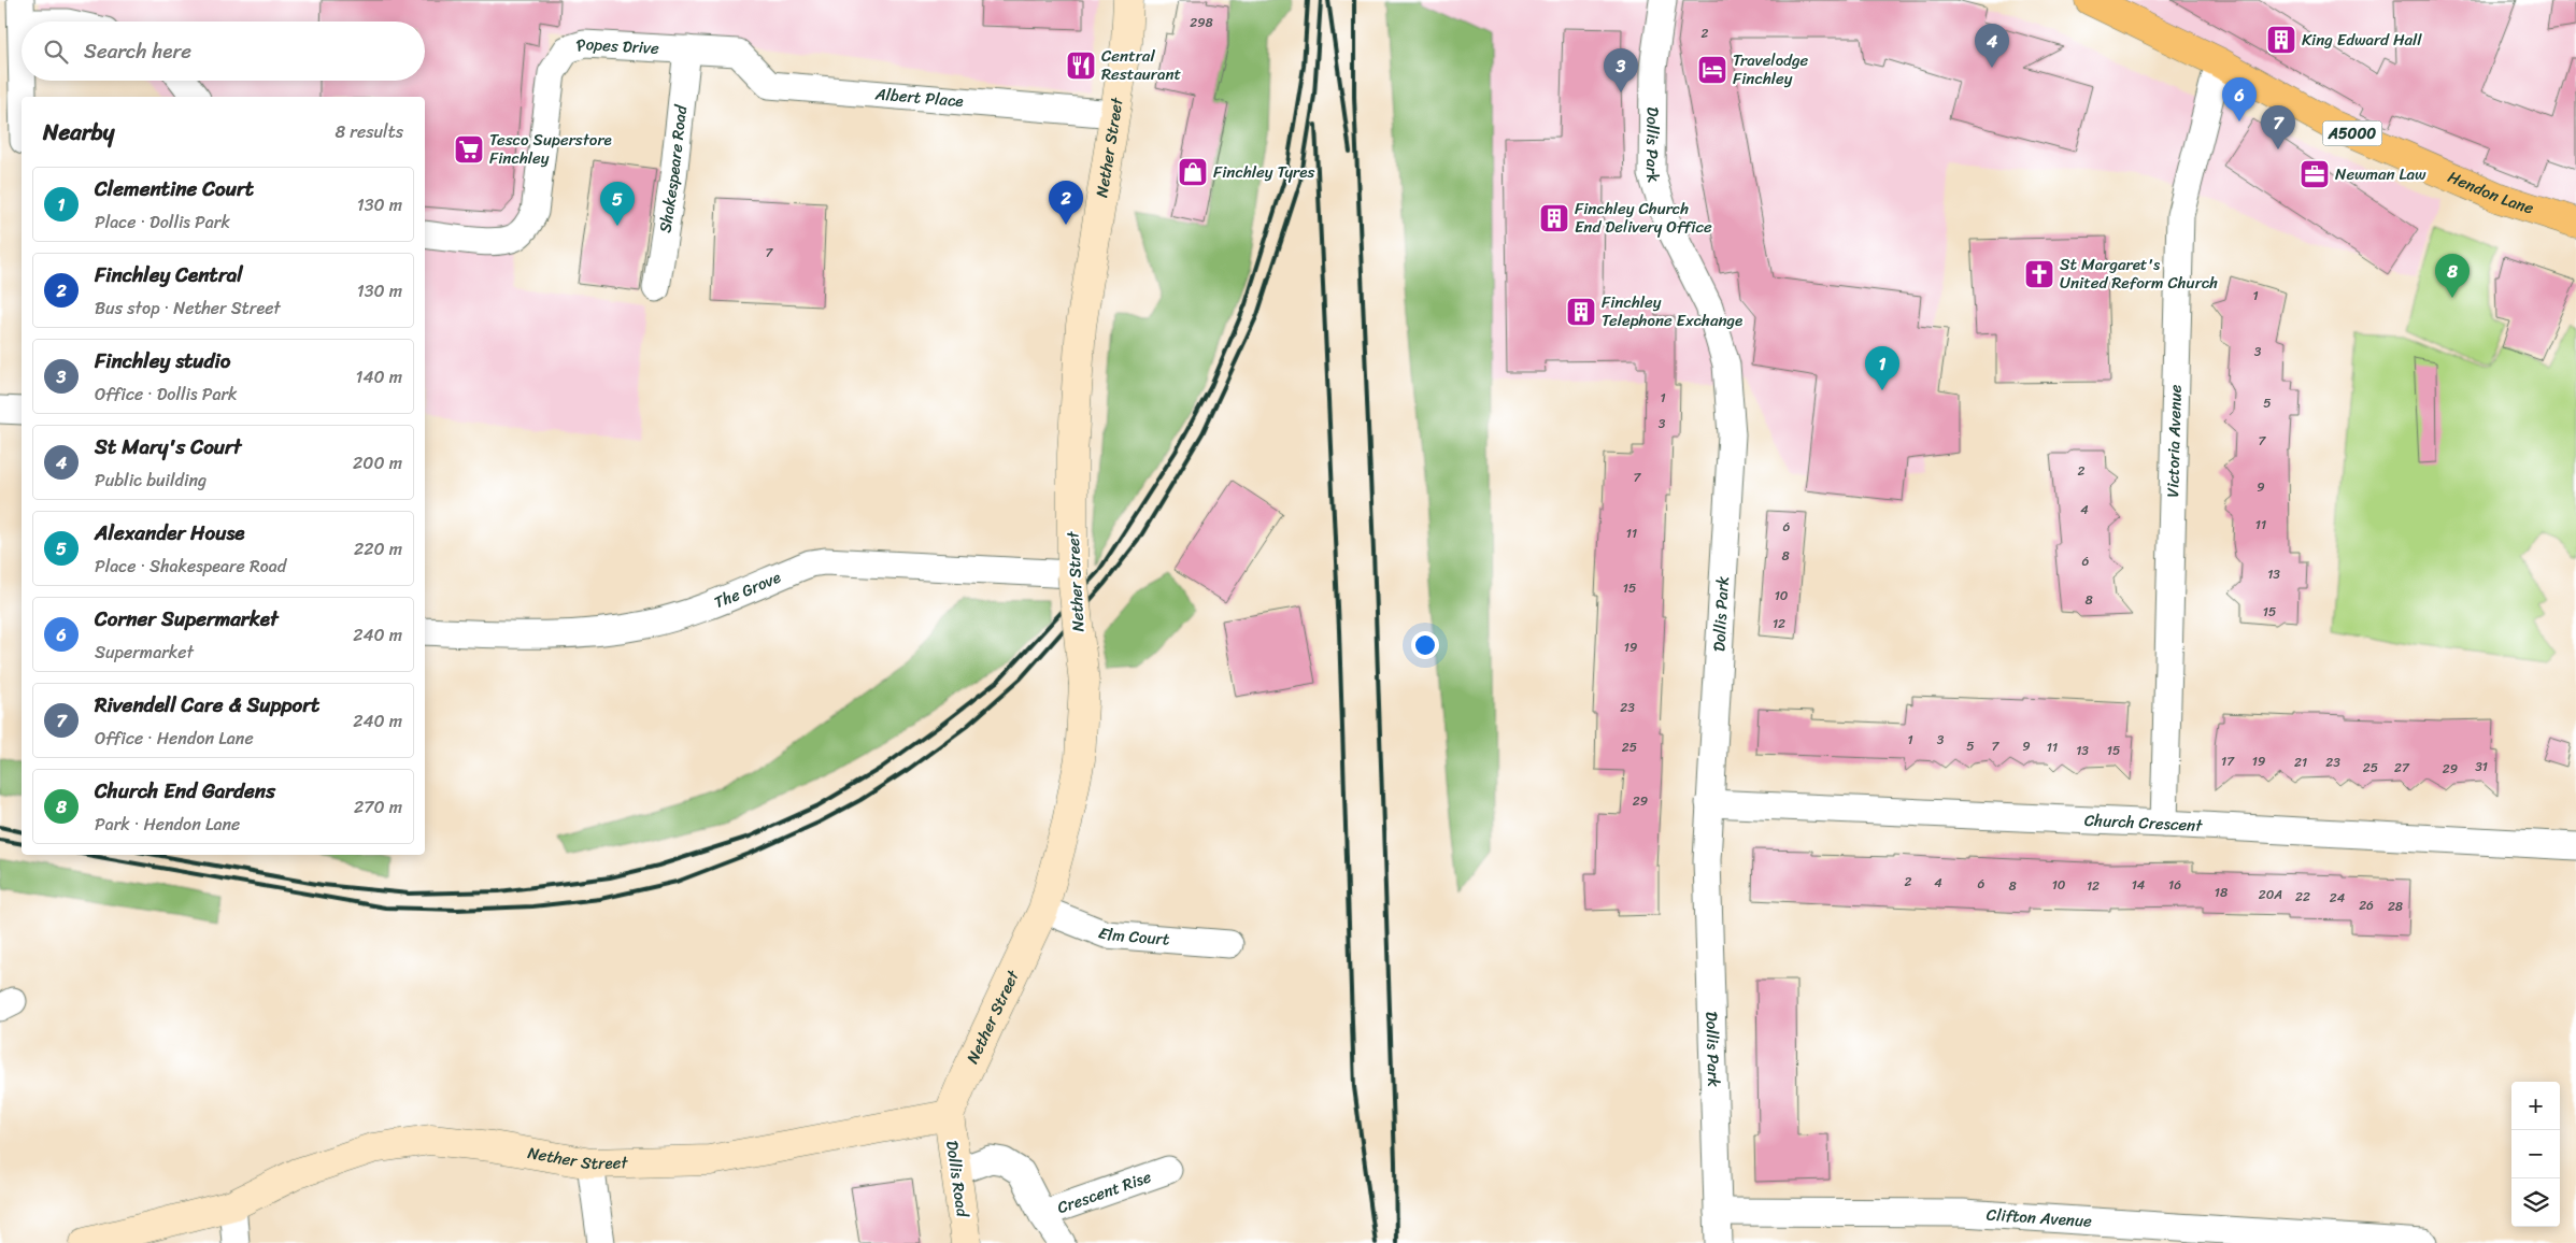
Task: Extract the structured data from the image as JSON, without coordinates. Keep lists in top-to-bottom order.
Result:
{
  "streets": {
    "main road": [
      "A5000",
      "Nether Street",
      "Hendon Lane",
      "Dollis Road"
    ],
    "street": [
      "Popes Drive",
      "Albert Place",
      "Dollis Park",
      "Shakespeare Road",
      "Victoria Avenue",
      "The Grove",
      "Church Crescent",
      "Elm Court",
      "Crescent Rise",
      "Clifton Avenue"
    ]
  },
  "crossings": [
    ["Popes Drive", "Albert Place"],
    ["Popes Drive", "Shakespeare Road"],
    ["Albert Place", "Nether Street"],
    ["Dollis Park", "Church Crescent"],
    ["Dollis Park", "Clifton Avenue"],
    ["Nether Street", "The Grove"],
    ["Nether Street", "Elm Court"],
    ["Nether Street", "Dollis Road"],
    ["Hendon Lane", "Victoria Avenue"],
    ["Victoria Avenue", "Church Crescent"]
  ],
  "places": {
    "building": ["King Edward Hall", "Finchley Church End Delivery Office", "Finchley Telephone Exchange"],
    "restaurant": ["Central Restaurant"],
    "hotel": ["Travelodge Finchley"],
    "supermarket": ["Tesco Superstore Finchley"],
    "shop": ["Finchley Tyres"],
    "office": ["Newman Law"],
    "church": ["St Margaret's United Reform Church"]
  },
  "house_numbers": [
    "298",
    "2",
    "7",
    "1",
    "3",
    "1",
    "5",
    "3",
    "7",
    "2",
    "7",
    "9",
    "4",
    "11",
    "6",
    "11",
    "8",
    "6",
    "13",
    "15",
    "10",
    "8",
    "15",
    "12",
    "19",
    "23",
    "1",
    "3",
    "5",
    "7",
    "9",
    "25",
    "11",
    "13",
    "15",
    "17",
    "19",
    "21",
    "23",
    "31",
    "25",
    "27",
    "29",
    "29",
    "2",
    "4",
    "6",
    "10",
    "14",
    "16",
    "8",
    "12",
    "18",
    "20A",
    "22",
    "24",
    "26",
    "28"
  ],
  "page": {
    "search": "Search here",
    "pins": [
      "4",
      "3",
      "6",
      "7",
      "2",
      "5",
      "8",
      "1"
    ],
    "heading": ["Nearby", "8 results"],
    "list": [
      {
        "mark": "1",
        "name": "Clementine Court",
        "note": "Place · Dollis Park",
        "value": "130 m"
      },
      {
        "mark": "2",
        "name": "Finchley Central",
        "note": "Bus stop · Nether Street",
        "value": "130 m"
      },
      {
        "mark": "3",
        "name": "Finchley studio",
        "note": "Office · Dollis Park",
        "value": "140 m"
      },
      {
        "mark": "4",
        "name": "St Mary's Court",
        "note": "Public building",
        "value": "200 m"
      },
      {
        "mark": "5",
        "name": "Alexander House",
        "note": "Place · Shakespeare Road",
        "value": "220 m"
      },
      {
        "mark": "6",
        "name": "Corner Supermarket",
        "note": "Supermarket",
        "value": "240 m"
      },
      {
        "mark": "7",
        "name": "Rivendell Care & Support",
        "note": "Office · Hendon Lane",
        "value": "240 m"
      },
      {
        "mark": "8",
        "name": "Church End Gardens",
        "note": "Park · Hendon Lane",
        "value": "270 m"
      }
    ],
    "map_buttons": ["+", "−"]
  }
}
